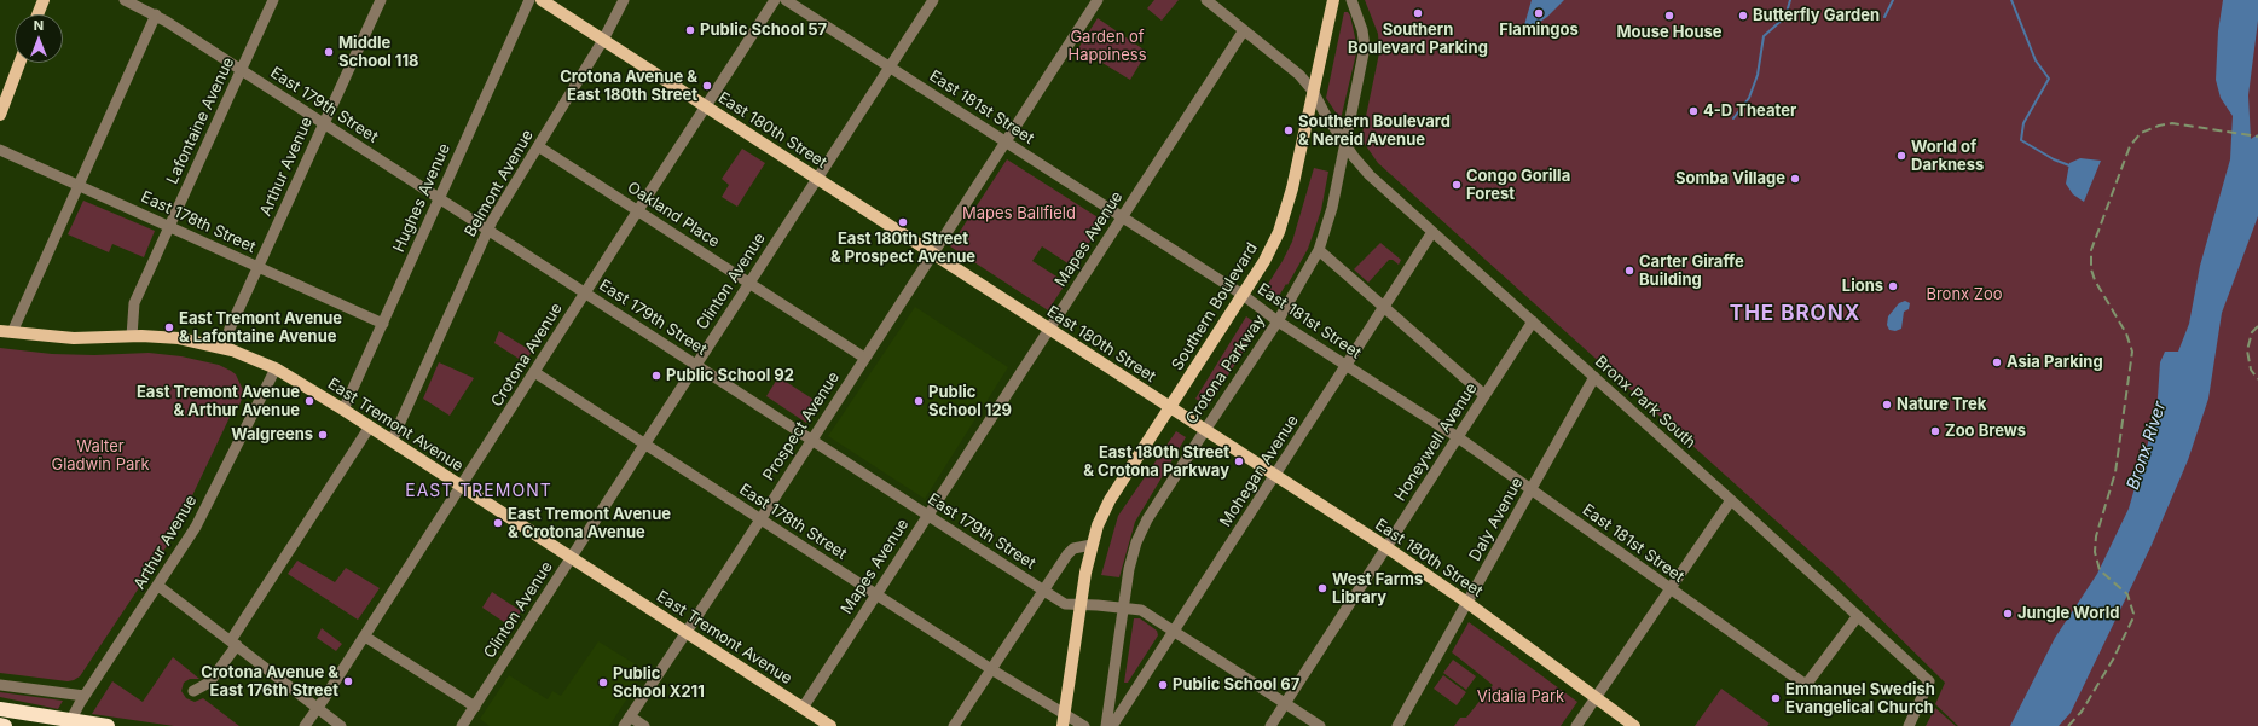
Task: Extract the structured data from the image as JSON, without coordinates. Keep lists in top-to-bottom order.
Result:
{
  "streets": {
    "main road": ["East 180th Street", "Southern Boulevard", "East Tremont Avenue"],
    "street": [
      "East 179th Street",
      "East 181st Street",
      "Lafontaine Avenue",
      "Arthur Avenue",
      "Belmont Avenue",
      "Hughes Avenue",
      "Oakland Place",
      "East 178th Street",
      "Mapes Avenue",
      "Clinton Avenue",
      "Crotona Avenue",
      "Crotona Parkway",
      "Bronx Park South",
      "Prospect Avenue",
      "Honeywell Avenue",
      "Mohegan Avenue",
      "Daly Avenue"
    ]
  },
  "crossings": [
    ["East 179th Street", "Lafontaine Avenue"],
    ["East 179th Street", "Arthur Avenue"],
    ["East 179th Street", "Belmont Avenue"],
    ["East 179th Street", "Hughes Avenue"],
    ["East 179th Street", "Mapes Avenue"],
    ["East 179th Street", "Clinton Avenue"],
    ["East 179th Street", "Southern Boulevard"],
    ["East 179th Street", "Crotona Avenue"],
    ["East 179th Street", "Crotona Parkway"],
    ["East 179th Street", "Prospect Avenue"],
    ["East 179th Street", "Honeywell Avenue"],
    ["East 179th Street", "Mohegan Avenue"],
    ["East 181st Street", "Mapes Avenue"],
    ["East 181st Street", "Clinton Avenue"],
    ["East 181st Street", "Southern Boulevard"],
    ["East 181st Street", "Crotona Parkway"],
    ["East 181st Street", "Bronx Park South"],
    ["East 181st Street", "Prospect Avenue"],
    ["East 181st Street", "Honeywell Avenue"],
    ["East 181st Street", "Mohegan Avenue"],
    ["East 181st Street", "Daly Avenue"],
    ["Lafontaine Avenue", "East 178th Street"],
    ["Lafontaine Avenue", "East Tremont Avenue"],
    ["East 180th Street", "Belmont Avenue"],
    ["East 180th Street", "Mapes Avenue"],
    ["East 180th Street", "Clinton Avenue"],
    ["East 180th Street", "Southern Boulevard"],
    ["East 180th Street", "Crotona Avenue"],
    ["East 180th Street", "Crotona Parkway"],
    ["East 180th Street", "Prospect Avenue"],
    ["East 180th Street", "Honeywell Avenue"],
    ["East 180th Street", "Mohegan Avenue"],
    ["East 180th Street", "Daly Avenue"],
    ["Arthur Avenue", "East 178th Street"],
    ["Arthur Avenue", "East Tremont Avenue"],
    ["Belmont Avenue", "Oakland Place"],
    ["Belmont Avenue", "East Tremont Avenue"],
    ["Hughes Avenue", "East 178th Street"],
    ["Hughes Avenue", "East Tremont Avenue"],
    ["Oakland Place", "Clinton Avenue"],
    ["Oakland Place", "Crotona Avenue"],
    ["Oakland Place", "Prospect Avenue"],
    ["East 178th Street", "Mapes Avenue"],
    ["East 178th Street", "Clinton Avenue"],
    ["East 178th Street", "Southern Boulevard"],
    ["East 178th Street", "Crotona Avenue"],
    ["East 178th Street", "Prospect Avenue"],
    ["Mapes Avenue", "Bronx Park South"],
    ["Mapes Avenue", "East Tremont Avenue"],
    ["Clinton Avenue", "East Tremont Avenue"],
    ["Southern Boulevard", "Bronx Park South"],
    ["Crotona Avenue", "East Tremont Avenue"],
    ["Crotona Parkway", "Bronx Park South"],
    ["Bronx Park South", "Honeywell Avenue"],
    ["Bronx Park South", "Mohegan Avenue"],
    ["Bronx Park South", "Daly Avenue"],
    ["East Tremont Avenue", "Prospect Avenue"]
  ],
  "districts": ["THE BRONX", "EAST TREMONT"],
  "water": ["Bronx River"],
  "parks": [
    "Garden of Happiness",
    "Mapes Ballfield",
    "Bronx Zoo",
    "Walter Gladwin Park",
    "Vidalia Park"
  ],
  "places": [
    "Southern Boulevard Parking",
    "Flamingos",
    "Mouse House",
    "Butterfly Garden",
    "Public School 57",
    "Middle School 118",
    "Crotona Avenue & East 180th Street",
    "4-D Theater",
    "Southern Boulevard & Nereid Avenue",
    "World of Darkness",
    "Somba Village",
    "Congo Gorilla Forest",
    "East 180th Street & Prospect Avenue",
    "Carter Giraffe Building",
    "Lions",
    "East Tremont Avenue & Lafontaine Avenue",
    "Asia Parking",
    "Public School 92",
    "East Tremont Avenue & Arthur Avenue",
    "Public School 129",
    "Nature Trek",
    "Zoo Brews",
    "Walgreens",
    "East 180th Street & Crotona Parkway",
    "East Tremont Avenue & Crotona Avenue",
    "West Farms Library",
    "Jungle World",
    "Crotona Avenue & East 176th Street",
    "Public School X211",
    "Public School 67",
    "Emmanuel Swedish Evangelical Church"
  ],
  "north": "top"
}
